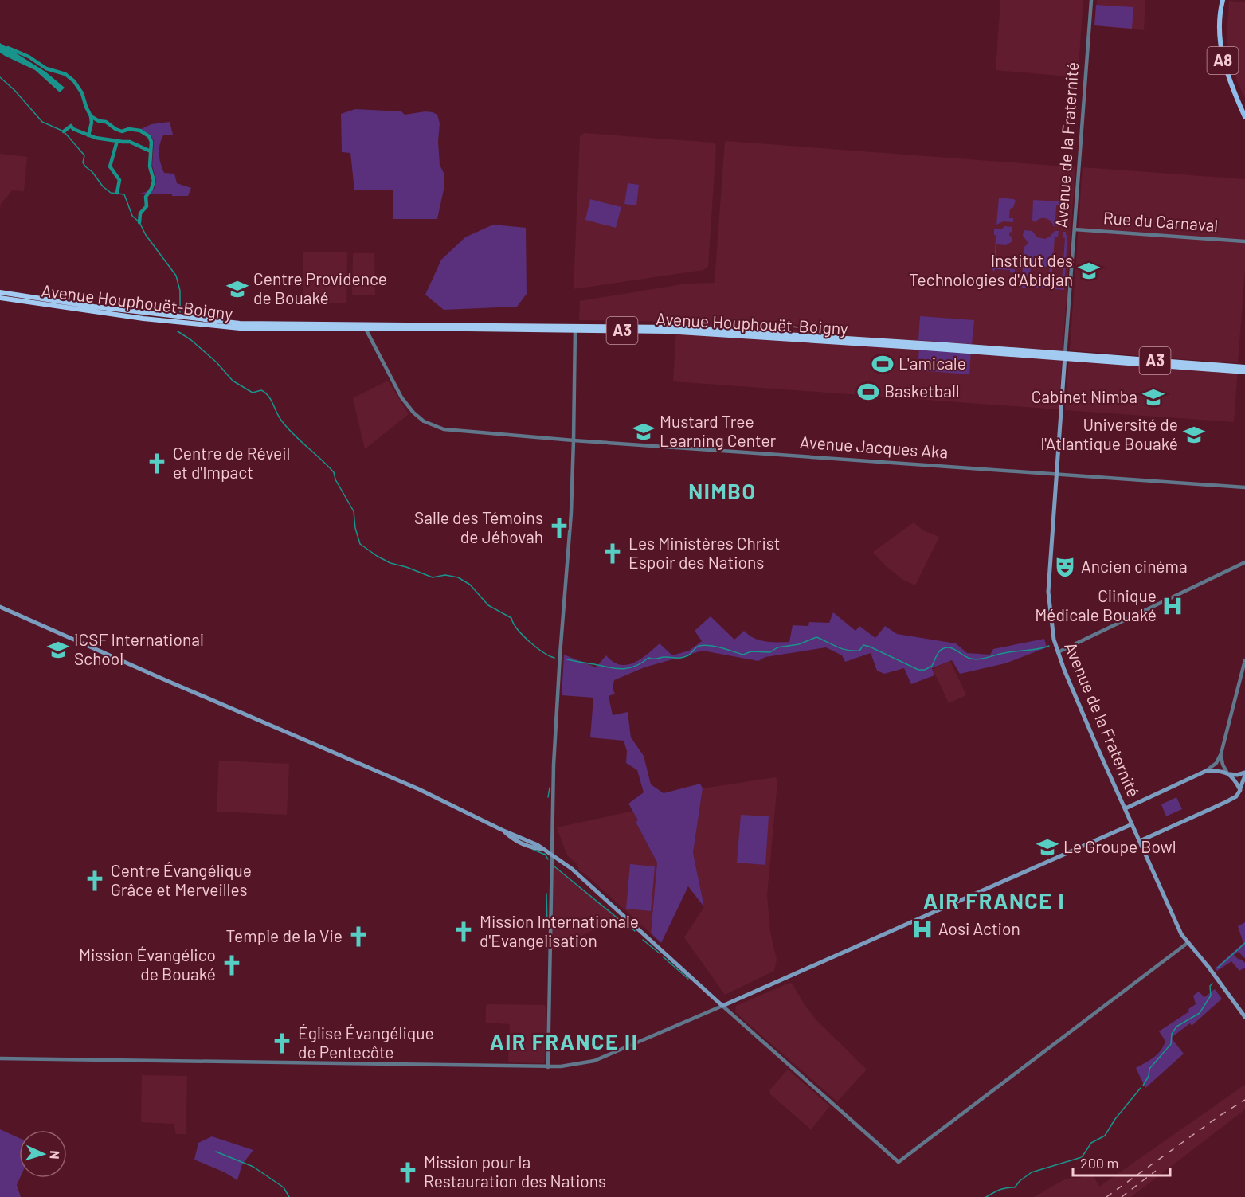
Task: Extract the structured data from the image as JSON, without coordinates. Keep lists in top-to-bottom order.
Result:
{
  "streets": {
    "highway": ["Avenue Houphouët-Boigny", "A3"],
    "main road": ["A8", "Avenue de la Fraternité"],
    "street": ["Rue du Carnaval", "Avenue Jacques Aka"]
  },
  "crossings": [
    ["Avenue de la Fraternité", "Rue du Carnaval"],
    ["Avenue de la Fraternité", "Avenue Houphouët-Boigny"],
    ["Avenue de la Fraternité", "Avenue Jacques Aka"],
    ["Avenue Houphouët-Boigny", "Avenue Jacques Aka"]
  ],
  "districts": ["NIMBO", "AIR FRANCE I", "AIR FRANCE II"],
  "places": {
    "school or university": [
      "Institut des Technologies d'Abidjan",
      "Centre Providence de Bouaké",
      "Cabinet Nimba",
      "Mustard Tree Learning Center",
      "Université de l'Atlantique Bouaké",
      "ICSF International School",
      "Le Groupe Bowl"
    ],
    "sports": ["L'amicale", "Basketball"],
    "church": [
      "Centre de Réveil et d'Impact",
      "Salle des Témoins de Jéhovah",
      "Les Ministères Christ Espoir des Nations",
      "Centre Évangélique Grâce et Merveilles",
      "Mission Internationale d'Evangelisation",
      "Temple de la Vie",
      "Mission Évangélico de Bouaké",
      "Église Évangélique de Pentecôte",
      "Mission pour la Restauration des Nations"
    ],
    "theatre": ["Ancien cinéma"],
    "hospital": ["Clinique Médicale Bouaké", "Aosi Action"]
  },
  "scale_bar": "200 m",
  "north": "right"
}
